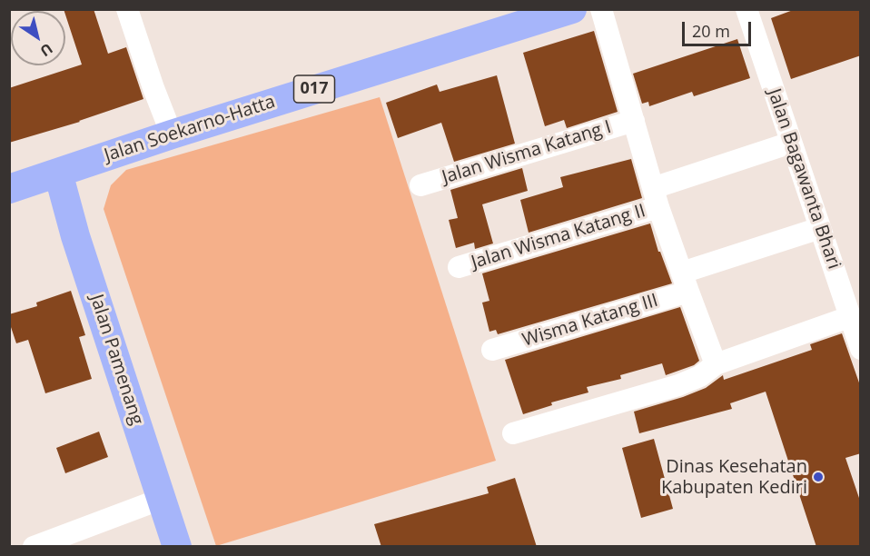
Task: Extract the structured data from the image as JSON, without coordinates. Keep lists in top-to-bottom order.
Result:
{
  "streets": {
    "main road": ["017", "Jalan Soekarno-Hatta", "Jalan Pamenang"],
    "street": [
      "Jalan Wisma Katang I",
      "Jalan Bagawanta Bhari",
      "Jalan Wisma Katang II",
      "Wisma Katang III"
    ]
  },
  "crossings": [
    ["017", "Jalan Soekarno-Hatta"],
    ["017", "Jalan Pamenang"],
    ["Jalan Soekarno-Hatta", "Jalan Pamenang"],
    ["Jalan Bagawanta Bhari", "Jalan Wisma Katang II"],
    ["Jalan Bagawanta Bhari", "Wisma Katang III"]
  ],
  "places": ["Dinas Kesehatan Kabupaten Kediri"],
  "scale_bar": "20 m",
  "north": "bottom right"
}
